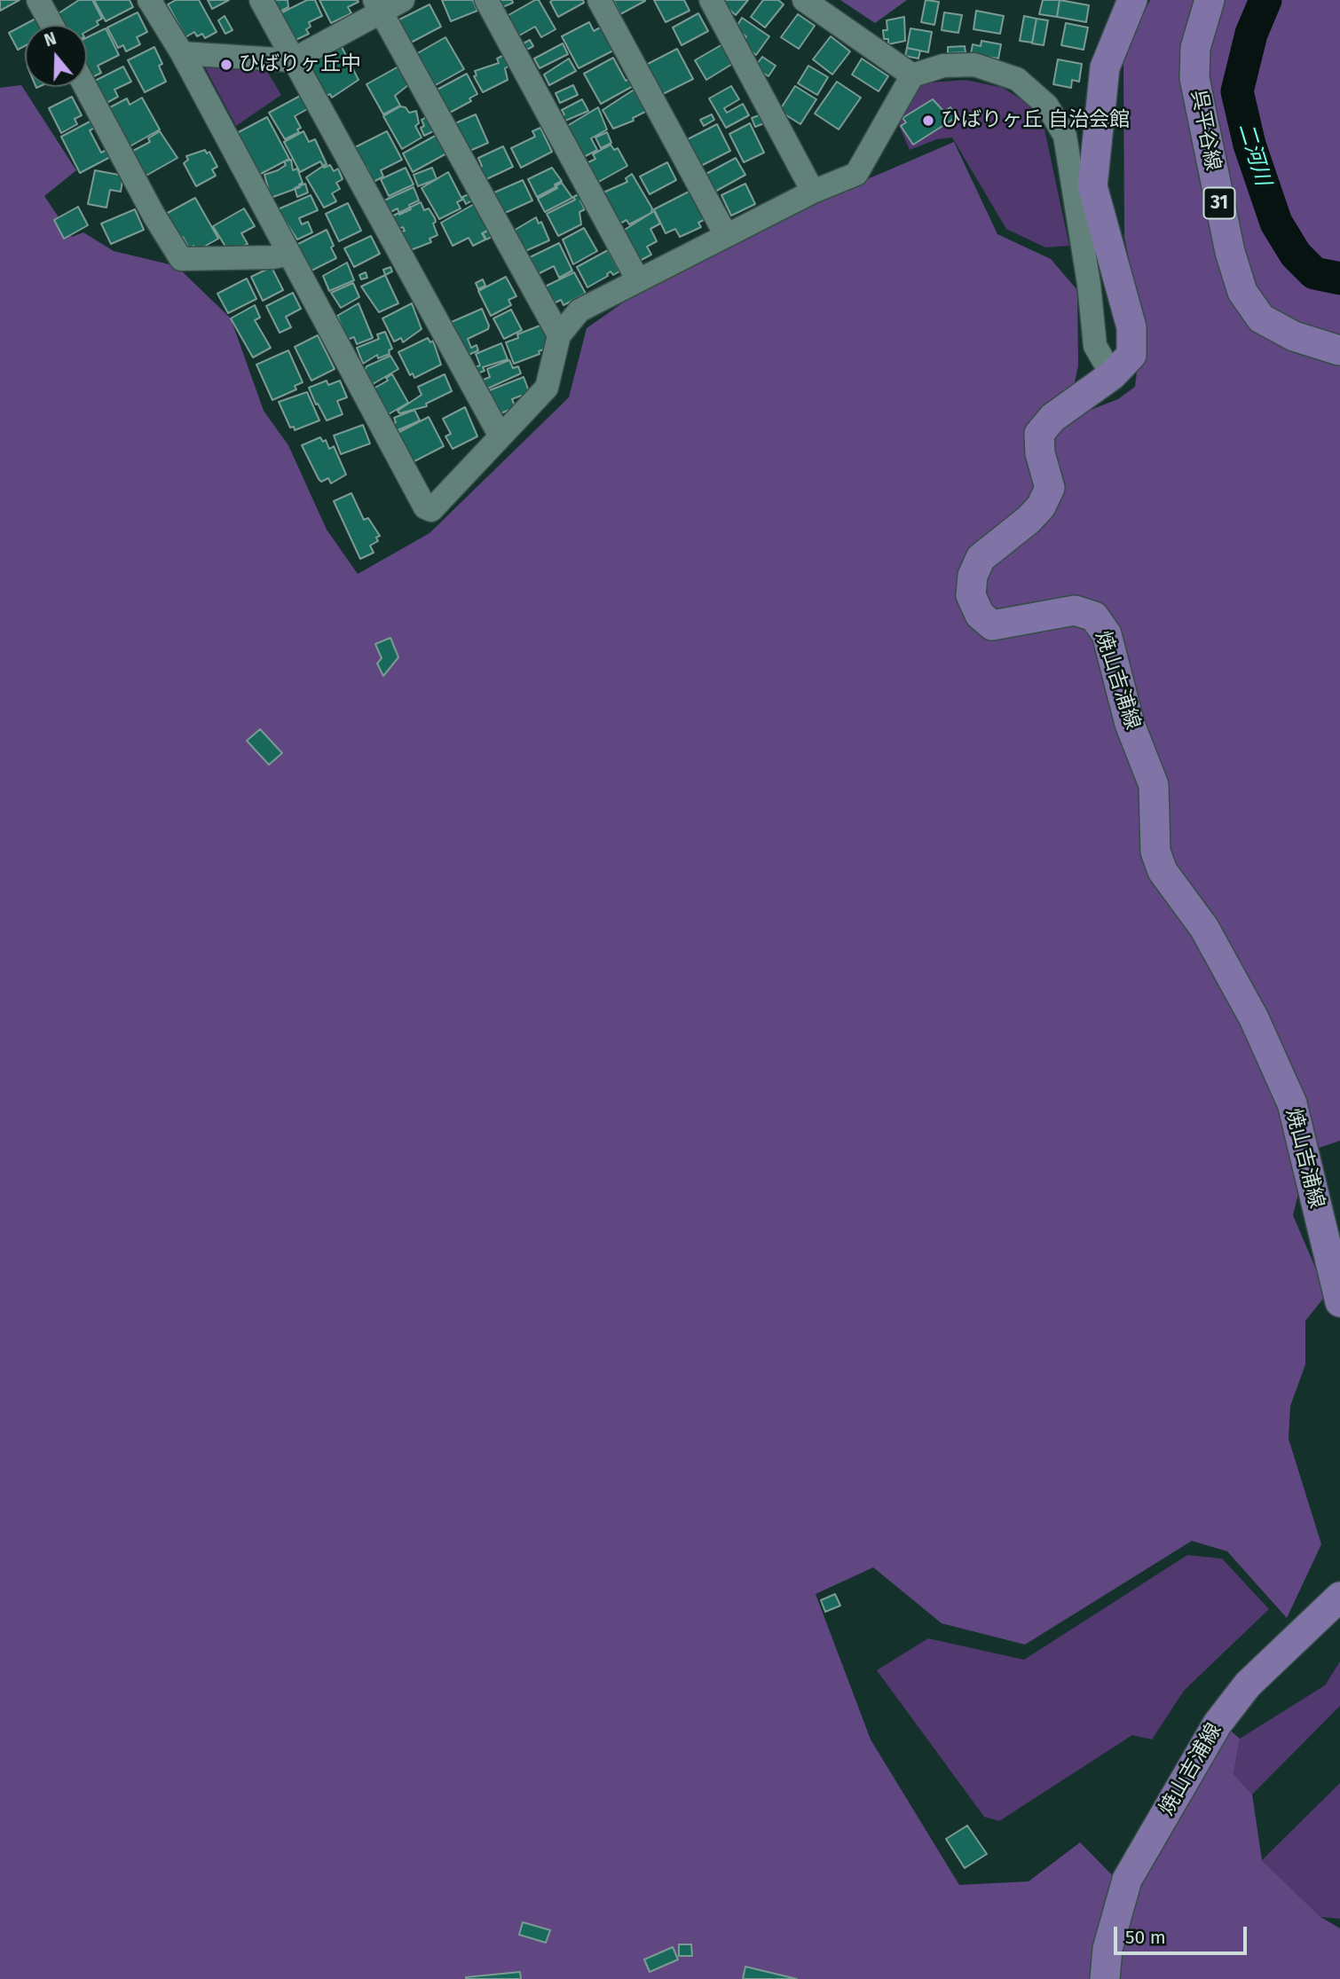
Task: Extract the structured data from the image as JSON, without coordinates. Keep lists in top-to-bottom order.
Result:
{
  "streets": {
    "main road": ["呉平谷線", "31", "焼山吉浦線"]
  },
  "water": ["二河川"],
  "places": ["ひばりヶ丘中", "ひばりヶ丘 自治会館"],
  "scale_bar": "50 m",
  "north": "top"
}
